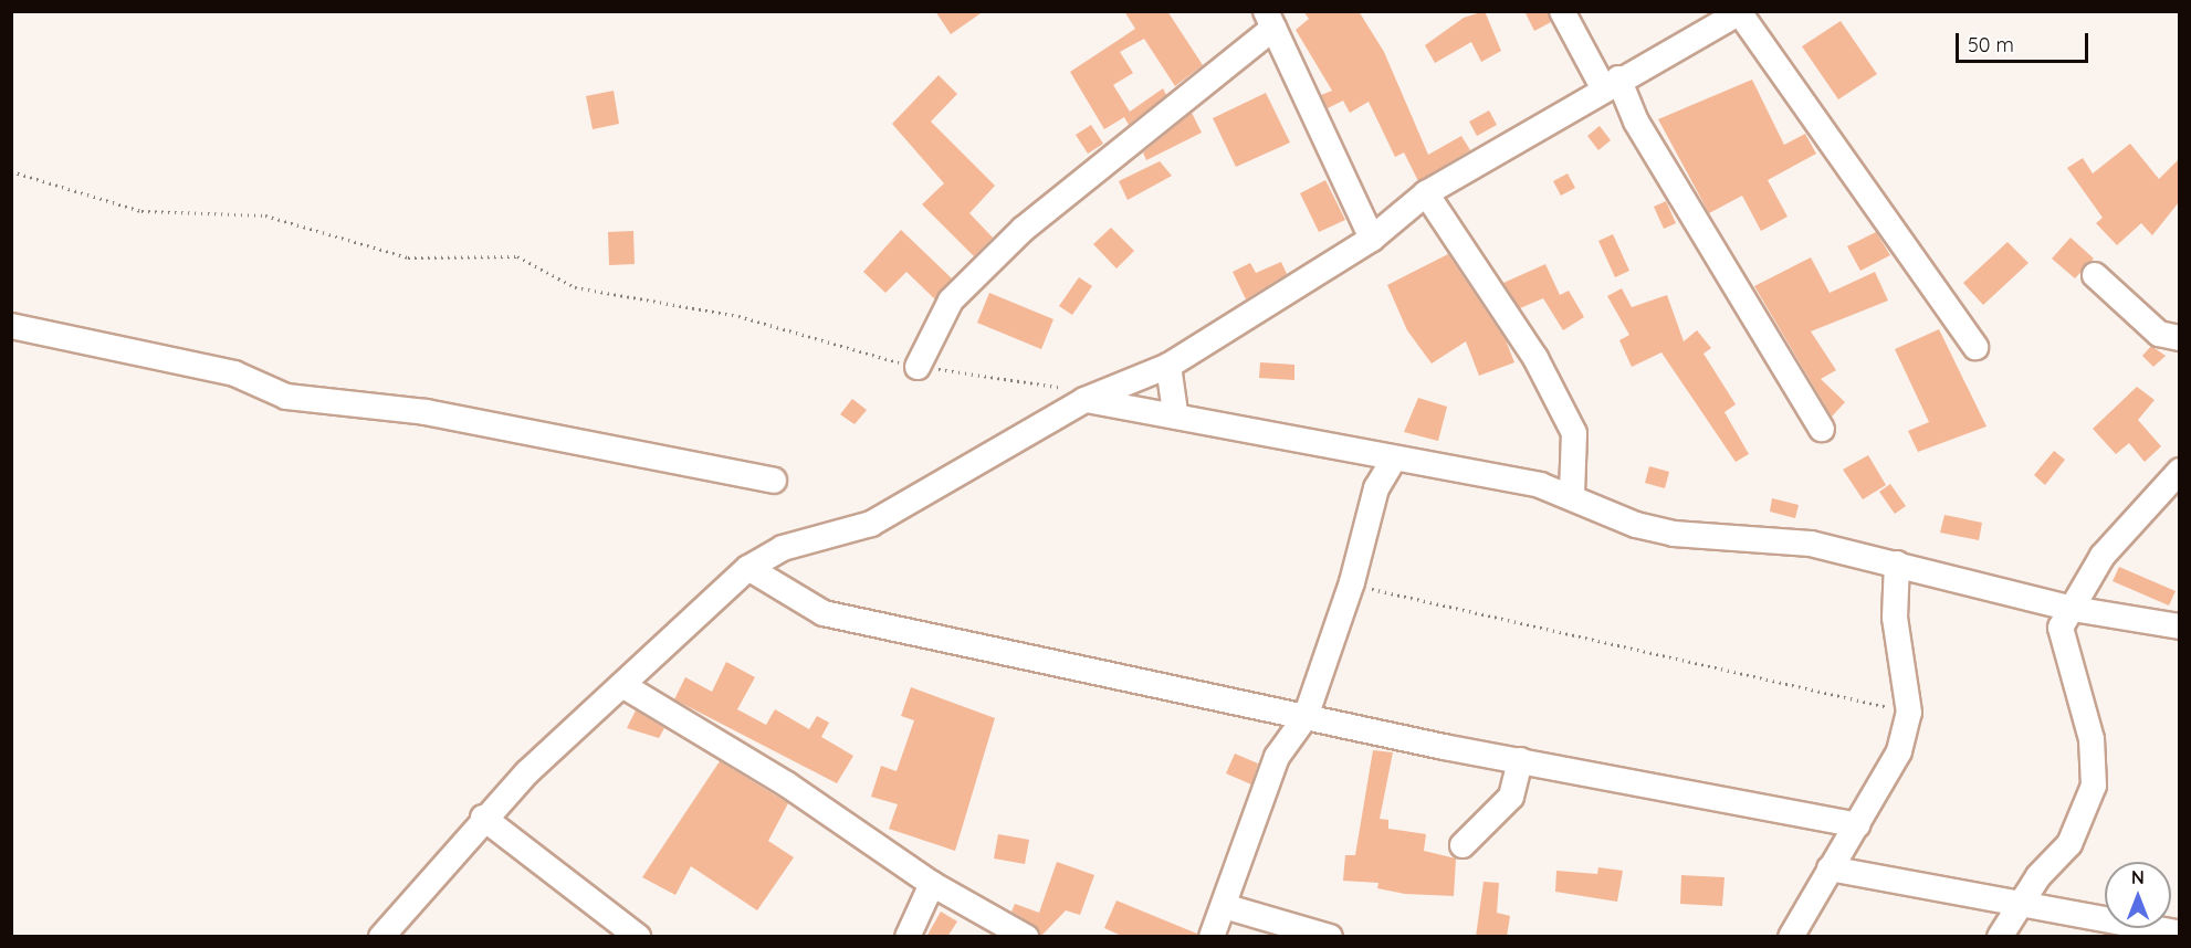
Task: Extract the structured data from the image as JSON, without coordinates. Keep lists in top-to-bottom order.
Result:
{
  "scale_bar": "50 m",
  "north": "top"
}
